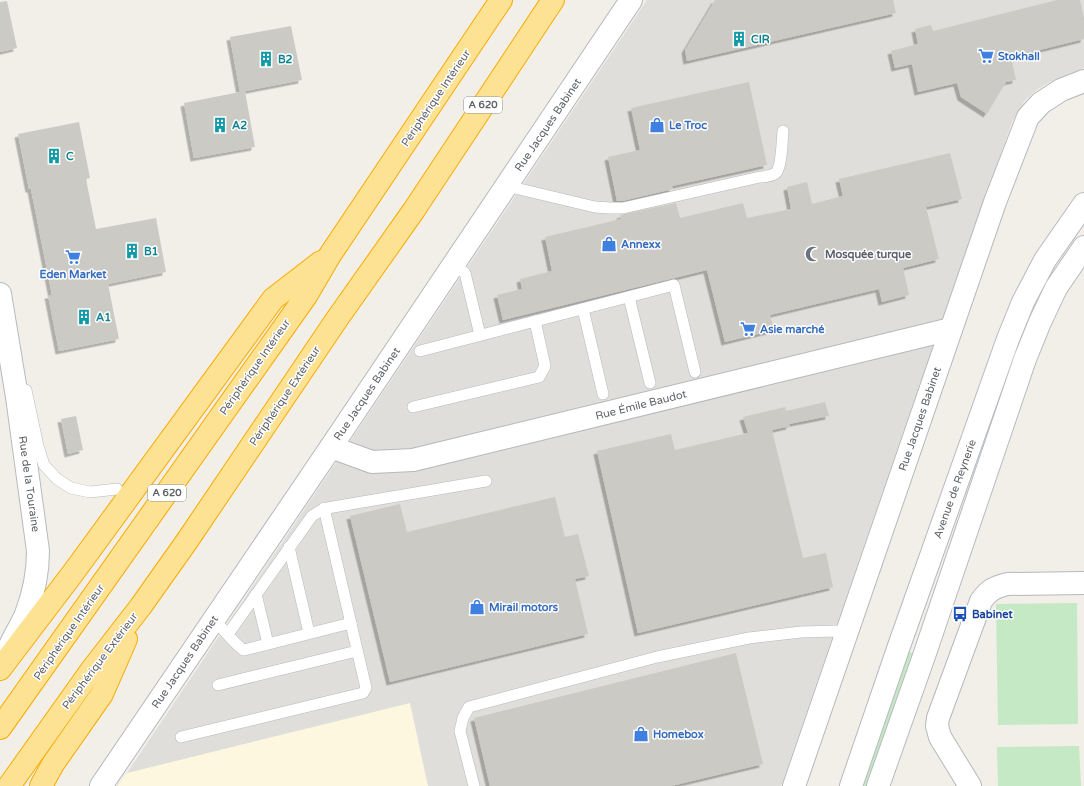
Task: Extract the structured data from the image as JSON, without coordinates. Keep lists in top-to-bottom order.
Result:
{
  "streets": {
    "highway": ["Périphérique Intérieur", "A 620", "Périphérique Extérieur"],
    "street": [
      "Rue Jacques Babinet",
      "Rue Émile Baudot",
      "Rue de la Touraine",
      "Avenue de Reynerie"
    ]
  },
  "crossings": [
    ["Rue Jacques Babinet", "Rue Émile Baudot"]
  ],
  "places": {
    "building": [
      "CIR",
      "B2",
      "A2",
      "C",
      "B1",
      "A1"
    ],
    "supermarket": ["Stokhall", "Eden Market", "Asie marché"],
    "shop": [
      "Le Troc",
      "Annexx",
      "Mirail motors",
      "Homebox"
    ],
    "mosque": ["Mosquée turque"],
    "bus stop": ["Babinet"]
  }
}
